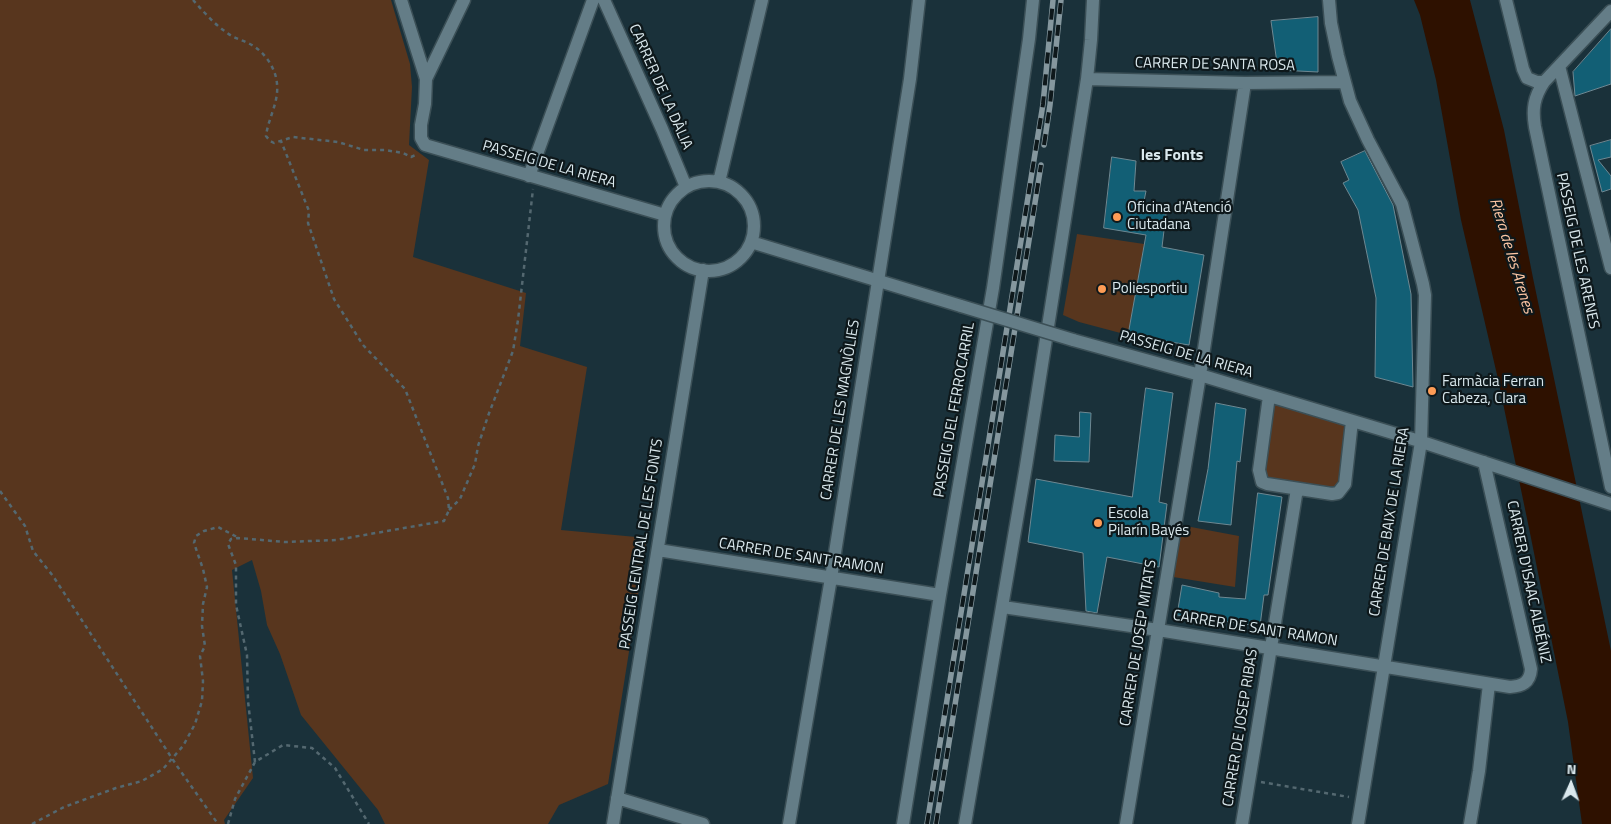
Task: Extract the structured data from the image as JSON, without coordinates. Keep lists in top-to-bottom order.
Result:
{
  "streets": {
    "street": [
      "CARRER DE SANTA ROSA",
      "CARRER DE LA DÀLIA",
      "PASSEIG DE LA RIERA",
      "PASSEIG DE LES ARENES",
      "CARRER DE LES MAGNÒLIES",
      "PASSEIG DEL FERROCARRIL",
      "CARRER DE BAIX DE LA RIERA",
      "PASSEIG CENTRAL DE LES FONTS",
      "CARRER DE SANT RAMON",
      "CARRER D'ISAAC ALBÉNIZ",
      "CARRER DE JOSEP MITATS",
      "CARRER DE JOSEP RIBAS"
    ]
  },
  "crossings": [
    ["CARRER DE SANTA ROSA", "CARRER DE BAIX DE LA RIERA"],
    ["CARRER DE SANTA ROSA", "CARRER DE JOSEP MITATS"],
    ["CARRER DE LA DÀLIA", "PASSEIG DE LA RIERA"],
    ["CARRER DE LA DÀLIA", "PASSEIG CENTRAL DE LES FONTS"],
    ["PASSEIG DE LA RIERA", "CARRER DE LES MAGNÒLIES"],
    ["PASSEIG DE LA RIERA", "CARRER DE BAIX DE LA RIERA"],
    ["PASSEIG DE LA RIERA", "PASSEIG CENTRAL DE LES FONTS"],
    ["PASSEIG DE LA RIERA", "CARRER D'ISAAC ALBÉNIZ"],
    ["PASSEIG DE LA RIERA", "CARRER DE JOSEP MITATS"],
    ["CARRER DE LES MAGNÒLIES", "CARRER DE SANT RAMON"],
    ["PASSEIG DEL FERROCARRIL", "CARRER DE SANT RAMON"],
    ["CARRER DE BAIX DE LA RIERA", "CARRER DE SANT RAMON"],
    ["CARRER DE BAIX DE LA RIERA", "CARRER D'ISAAC ALBÉNIZ"],
    ["PASSEIG CENTRAL DE LES FONTS", "CARRER DE SANT RAMON"],
    ["CARRER DE SANT RAMON", "CARRER D'ISAAC ALBÉNIZ"],
    ["CARRER DE SANT RAMON", "CARRER DE JOSEP MITATS"],
    ["CARRER DE SANT RAMON", "CARRER DE JOSEP RIBAS"]
  ],
  "districts": ["les Fonts"],
  "water": ["Riera de les Arenes"],
  "places": [
    "Oficina d'Atenció Ciutadana",
    "Poliesportiu",
    "Farmàcia Ferran Cabeza, Clara",
    "Escola Pilarín Bayés"
  ],
  "north": "top"
}
